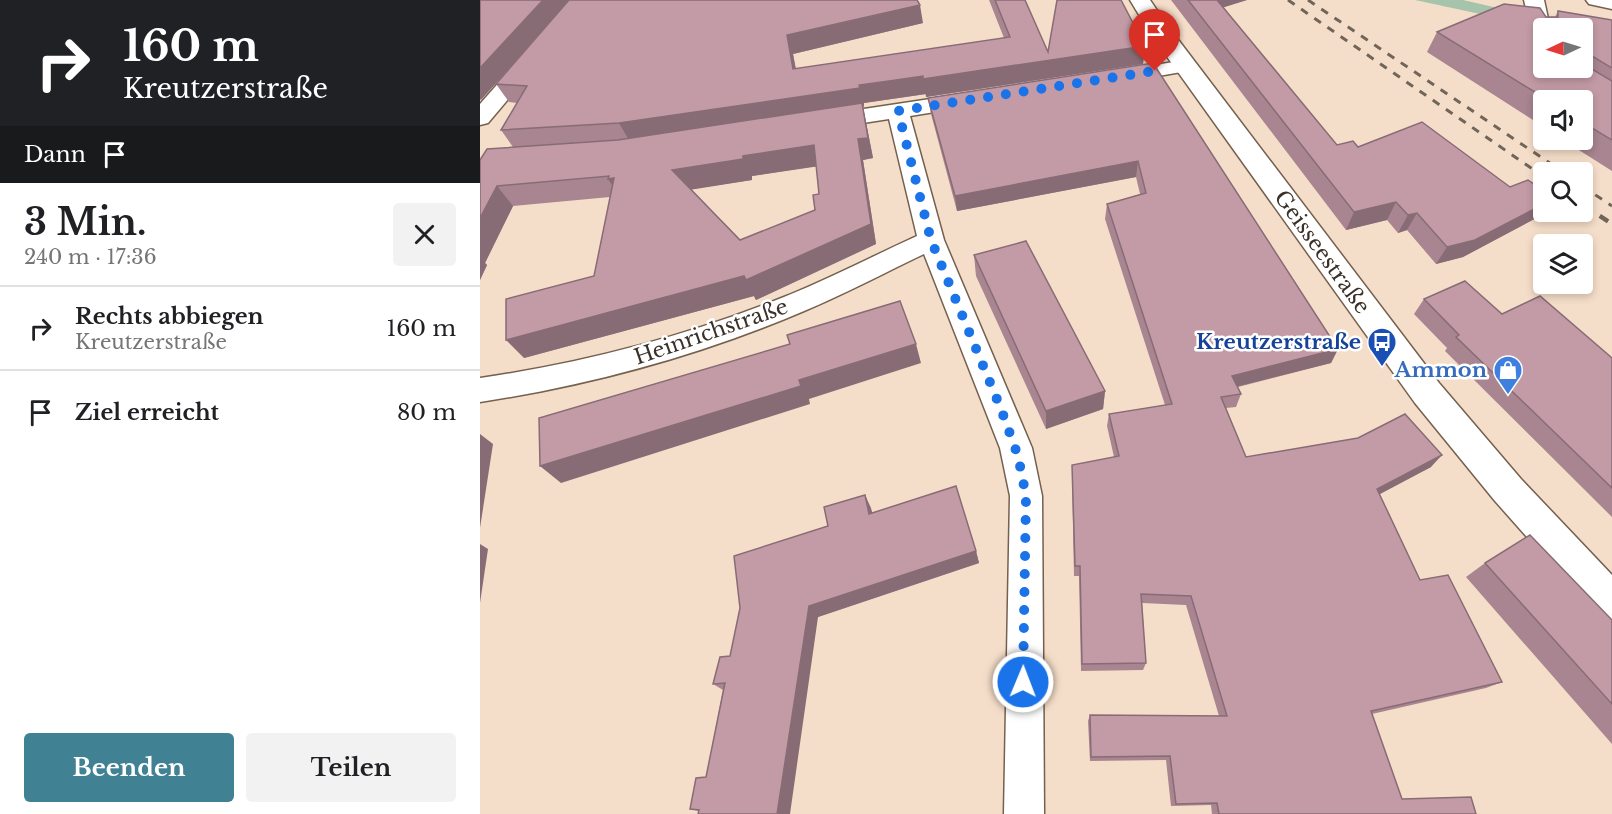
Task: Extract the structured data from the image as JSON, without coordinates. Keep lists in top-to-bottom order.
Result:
{
  "streets": {
    "street": ["Geisseestraße", "Heinrichstraße"]
  },
  "places": {
    "bus stop": ["Kreutzerstraße"],
    "shop": ["Ammon"]
  },
  "north": "left",
  "page": {
    "turn": ["160 m", "Kreutzerstraße"],
    "then": "Dann",
    "heading": ["3 Min.", "240 m · 17:36"],
    "list": [
      {
        "name": "Rechts abbiegen",
        "note": "Kreutzerstraße",
        "value": "160 m"
      },
      {
        "name": "Ziel erreicht",
        "value": "80 m"
      }
    ],
    "buttons": ["Beenden", "Teilen"]
  }
}
